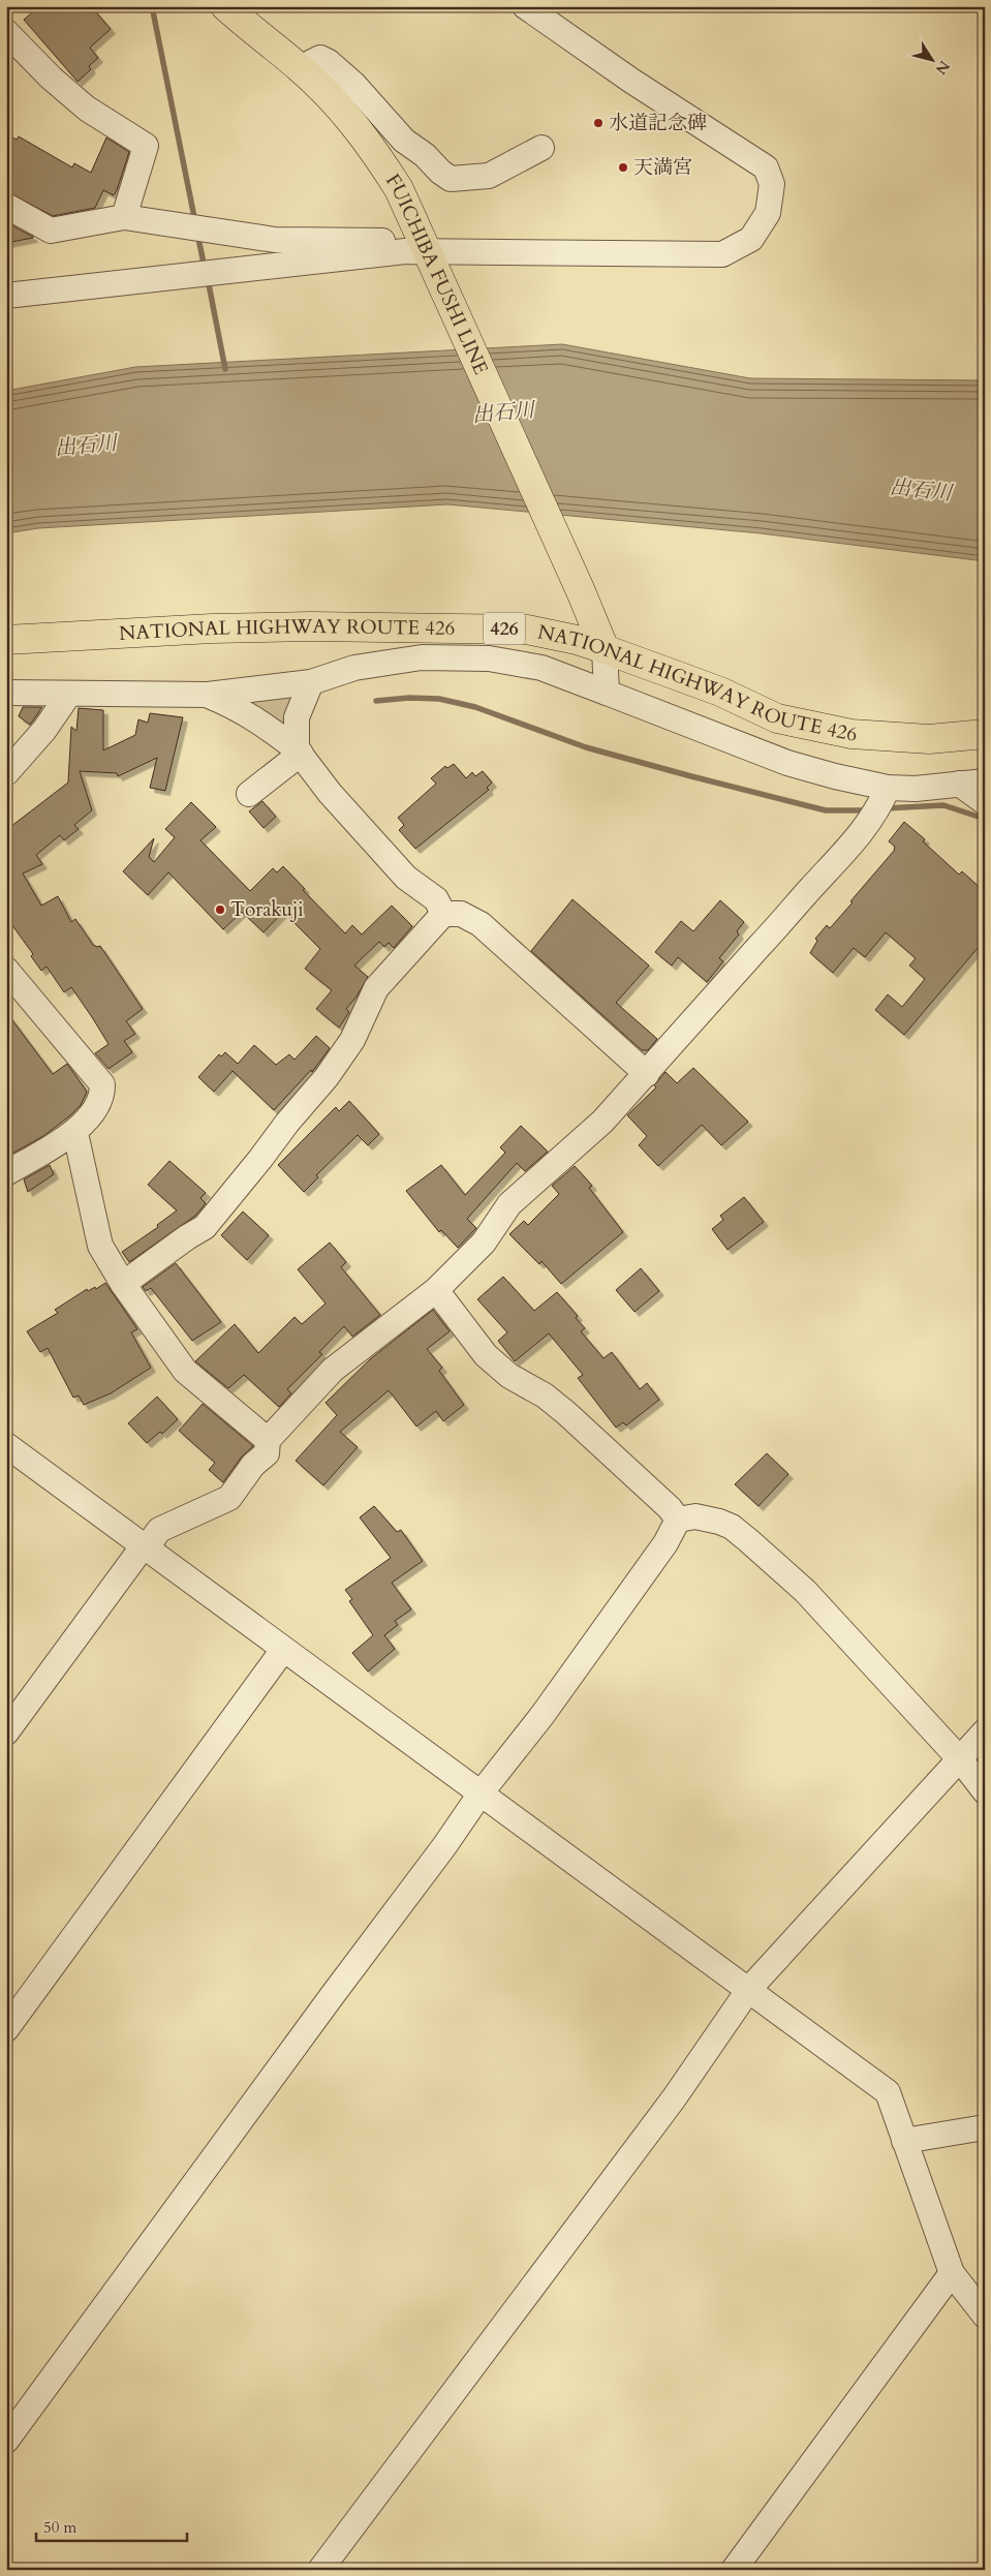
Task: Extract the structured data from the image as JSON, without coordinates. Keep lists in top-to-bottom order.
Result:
{
  "streets": {
    "main road": ["FUICHIBA FUSHI LINE", "426", "NATIONAL HIGHWAY ROUTE 426"]
  },
  "crossings": [
    ["FUICHIBA FUSHI LINE", "NATIONAL HIGHWAY ROUTE 426"]
  ],
  "water": ["出石川"],
  "places": ["水道記念碑", "天満宮", "Torakuji"],
  "scale_bar": "50 m",
  "north": "bottom right"
}
